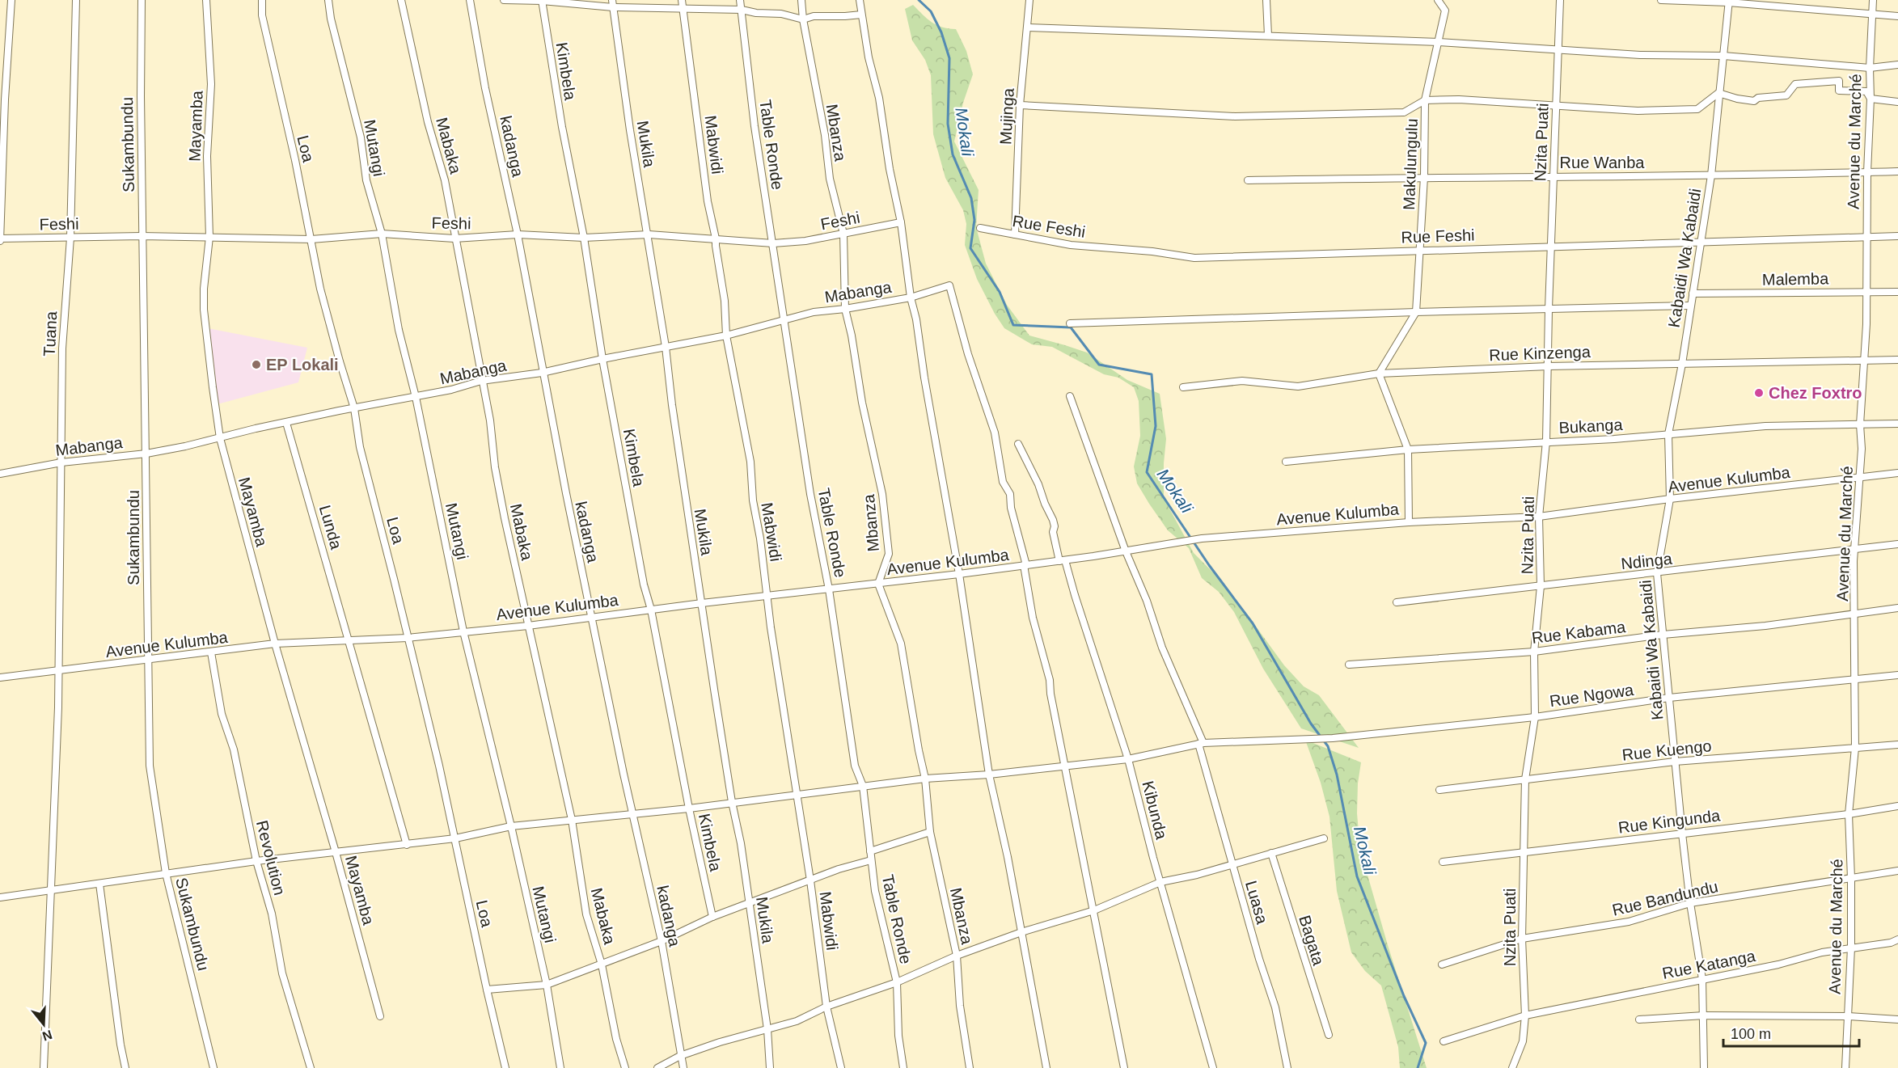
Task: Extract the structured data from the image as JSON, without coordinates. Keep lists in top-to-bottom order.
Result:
{
  "streets": {
    "street": [
      "Kimbela",
      "Mujinga",
      "Mayamba",
      "Mbanza",
      "Avenue du Marché",
      "Nzita Puati",
      "Mukila",
      "Sukambundu",
      "Mabwidi",
      "Table Ronde",
      "Mabaka",
      "kadanga",
      "Mutangi",
      "Loa",
      "Rue Wanba",
      "Makulungulu",
      "Feshi",
      "Rue Feshi",
      "Kabaidi Wa Kabaidi",
      "Malemba",
      "Mabanga",
      "Tuana",
      "Rue Kinzenga",
      "Bukanga",
      "Avenue Kulumba",
      "Lunda",
      "Ndinga",
      "Rue Kabama",
      "Rue Ngowa",
      "Rue Kuengo",
      "Kibunda",
      "Rue Kingunda",
      "Revolution",
      "Rue Bandundu",
      "Luasa",
      "Bagata",
      "Rue Katanga"
    ]
  },
  "crossings": [
    ["Kimbela", "Feshi"],
    ["Kimbela", "Mabanga"],
    ["Kimbela", "Avenue Kulumba"],
    ["Kimbela", "Rue Ngowa"],
    ["Mujinga", "Rue Feshi"],
    ["Mayamba", "Feshi"],
    ["Mayamba", "Mabanga"],
    ["Mayamba", "Avenue Kulumba"],
    ["Mayamba", "Rue Ngowa"],
    ["Mbanza", "Feshi"],
    ["Mbanza", "Mabanga"],
    ["Mbanza", "Avenue Kulumba"],
    ["Mbanza", "Rue Ngowa"],
    ["Avenue du Marché", "Rue Wanba"],
    ["Avenue du Marché", "Rue Feshi"],
    ["Avenue du Marché", "Malemba"],
    ["Avenue du Marché", "Rue Kinzenga"],
    ["Avenue du Marché", "Bukanga"],
    ["Avenue du Marché", "Avenue Kulumba"],
    ["Avenue du Marché", "Ndinga"],
    ["Avenue du Marché", "Rue Kabama"],
    ["Avenue du Marché", "Rue Ngowa"],
    ["Avenue du Marché", "Rue Kuengo"],
    ["Avenue du Marché", "Rue Kingunda"],
    ["Avenue du Marché", "Rue Bandundu"],
    ["Avenue du Marché", "Rue Katanga"],
    ["Nzita Puati", "Rue Wanba"],
    ["Nzita Puati", "Rue Feshi"],
    ["Nzita Puati", "Rue Kinzenga"],
    ["Nzita Puati", "Bukanga"],
    ["Nzita Puati", "Avenue Kulumba"],
    ["Nzita Puati", "Ndinga"],
    ["Nzita Puati", "Rue Kabama"],
    ["Nzita Puati", "Rue Ngowa"],
    ["Nzita Puati", "Rue Kuengo"],
    ["Nzita Puati", "Rue Kingunda"],
    ["Nzita Puati", "Rue Bandundu"],
    ["Nzita Puati", "Rue Katanga"],
    ["Mukila", "Feshi"],
    ["Mukila", "Mabanga"],
    ["Mukila", "Avenue Kulumba"],
    ["Mukila", "Rue Ngowa"],
    ["Sukambundu", "Feshi"],
    ["Sukambundu", "Mabanga"],
    ["Sukambundu", "Avenue Kulumba"],
    ["Sukambundu", "Rue Ngowa"],
    ["Mabwidi", "Feshi"],
    ["Mabwidi", "Mabanga"],
    ["Mabwidi", "Avenue Kulumba"],
    ["Mabwidi", "Rue Ngowa"],
    ["Table Ronde", "Feshi"],
    ["Table Ronde", "Mabanga"],
    ["Table Ronde", "Avenue Kulumba"],
    ["Table Ronde", "Rue Ngowa"],
    ["Mabaka", "Feshi"],
    ["Mabaka", "Mabanga"],
    ["Mabaka", "Avenue Kulumba"],
    ["Mabaka", "Rue Ngowa"],
    ["kadanga", "Feshi"],
    ["kadanga", "Mabanga"],
    ["kadanga", "Avenue Kulumba"],
    ["kadanga", "Rue Ngowa"],
    ["Mutangi", "Feshi"],
    ["Mutangi", "Mabanga"],
    ["Mutangi", "Avenue Kulumba"],
    ["Mutangi", "Rue Ngowa"],
    ["Loa", "Feshi"],
    ["Loa", "Mabanga"],
    ["Loa", "Avenue Kulumba"],
    ["Loa", "Rue Ngowa"],
    ["Rue Wanba", "Makulungulu"],
    ["Rue Wanba", "Kabaidi Wa Kabaidi"],
    ["Makulungulu", "Rue Feshi"],
    ["Makulungulu", "Rue Kinzenga"],
    ["Feshi", "Tuana"],
    ["Rue Feshi", "Kabaidi Wa Kabaidi"],
    ["Kabaidi Wa Kabaidi", "Malemba"],
    ["Kabaidi Wa Kabaidi", "Rue Kinzenga"],
    ["Kabaidi Wa Kabaidi", "Bukanga"],
    ["Kabaidi Wa Kabaidi", "Avenue Kulumba"],
    ["Kabaidi Wa Kabaidi", "Ndinga"],
    ["Kabaidi Wa Kabaidi", "Rue Kabama"],
    ["Kabaidi Wa Kabaidi", "Rue Ngowa"],
    ["Kabaidi Wa Kabaidi", "Rue Kuengo"],
    ["Kabaidi Wa Kabaidi", "Rue Kingunda"],
    ["Kabaidi Wa Kabaidi", "Rue Bandundu"],
    ["Kabaidi Wa Kabaidi", "Rue Katanga"],
    ["Mabanga", "Tuana"],
    ["Mabanga", "Avenue Kulumba"],
    ["Mabanga", "Lunda"],
    ["Tuana", "Avenue Kulumba"],
    ["Avenue Kulumba", "Lunda"],
    ["Avenue Kulumba", "Kibunda"],
    ["Avenue Kulumba", "Revolution"],
    ["Avenue Kulumba", "Luasa"],
    ["Lunda", "Rue Ngowa"],
    ["Rue Ngowa", "Kibunda"],
    ["Rue Ngowa", "Revolution"],
    ["Rue Ngowa", "Luasa"]
  ],
  "water": ["Mokali"],
  "places": ["EP Lokali", "Chez Foxtro"],
  "scale_bar": "100 m",
  "north": "bottom"
}
